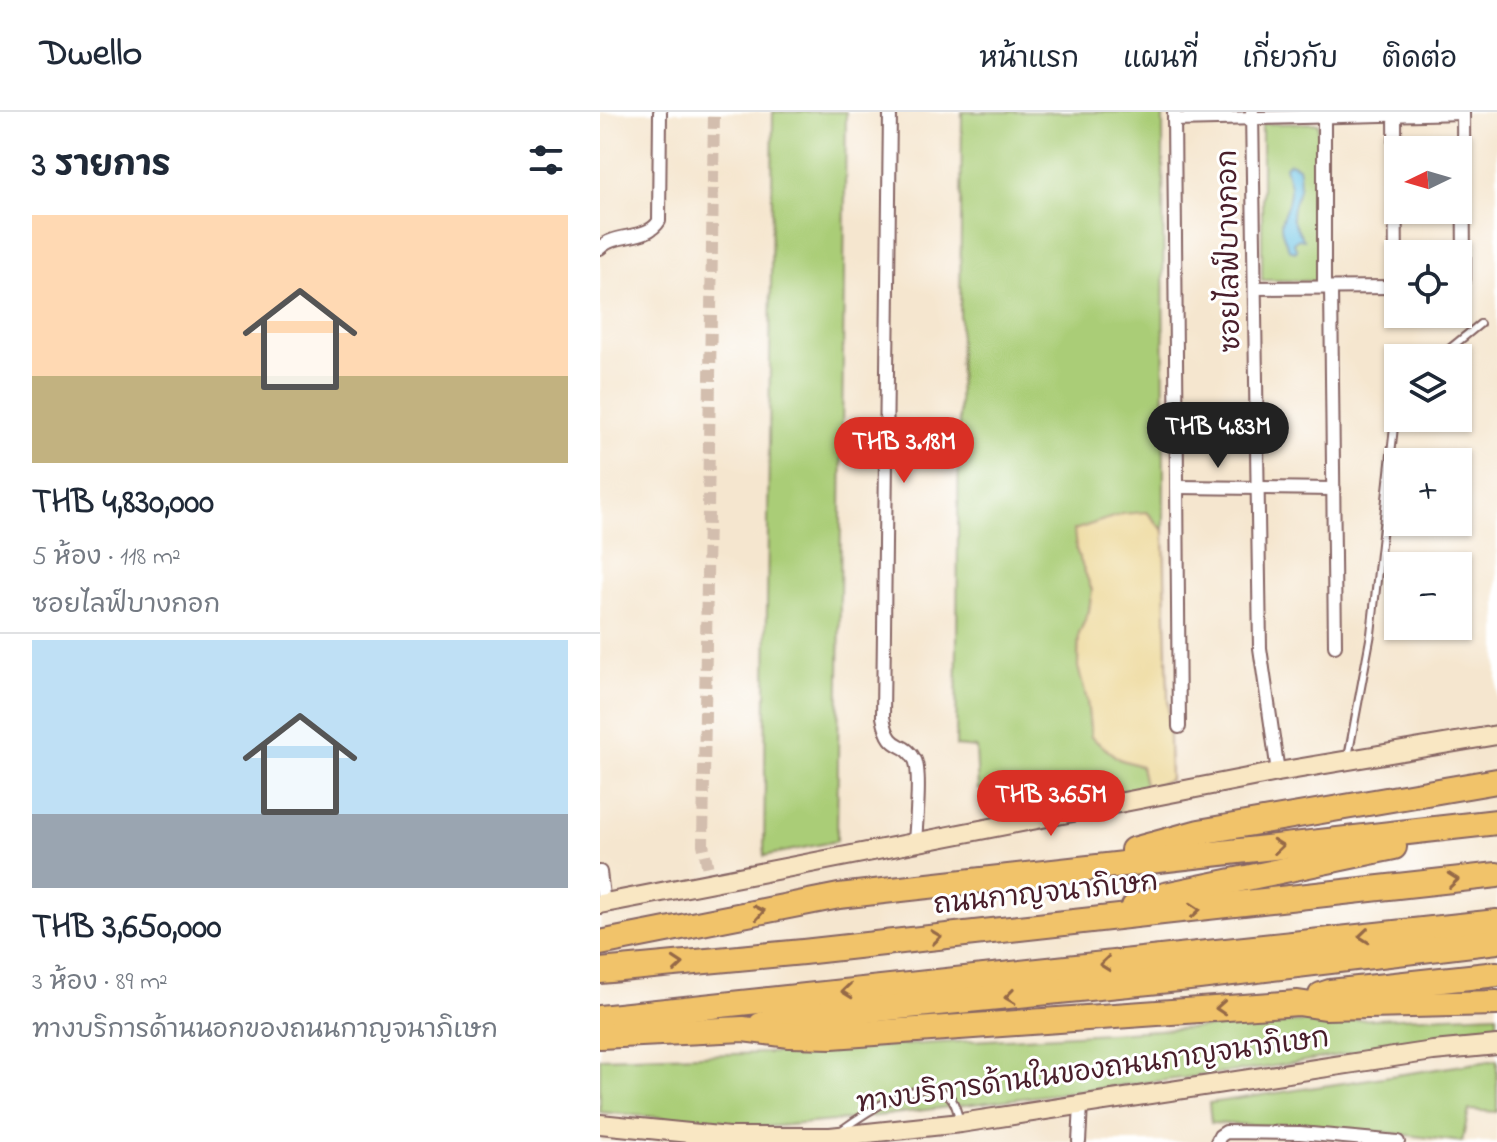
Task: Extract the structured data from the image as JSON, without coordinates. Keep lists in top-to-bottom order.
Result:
{
  "streets": {
    "highway": ["ถนนกาญจนาภิเษก"],
    "main road": ["ทางบริการด้านในของถนนกาญจนาภิเษก"],
    "street": ["ซอยไลฟ์บางกอก"]
  },
  "north": "left",
  "page": {
    "header": "Dwello",
    "nav": [
      "หน้าแรก",
      "แผนที่",
      "เกี่ยวกับ",
      "ติดต่อ"
    ],
    "heading": "3 รายการ",
    "map_buttons": ["+", "−"],
    "list": [
      {
        "name": "THB 4,830,000",
        "note": "5 ห้อง · 118 m² · ซอยไลฟ์บางกอก"
      },
      {
        "name": "THB 3,650,000",
        "note": "3 ห้อง · 89 m² · ทางบริการด้านนอกของถนนกาญจนาภิเษก"
      }
    ],
    "price": ["THB 4.83M", "THB 3.18M", "THB 3.65M"]
  }
}
